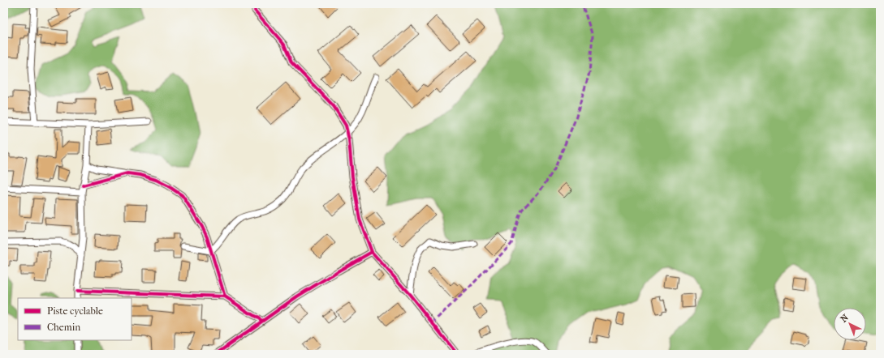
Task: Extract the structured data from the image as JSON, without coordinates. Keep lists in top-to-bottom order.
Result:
{
  "legend": ["Piste cyclable", "Chemin"],
  "north": "top left"
}
